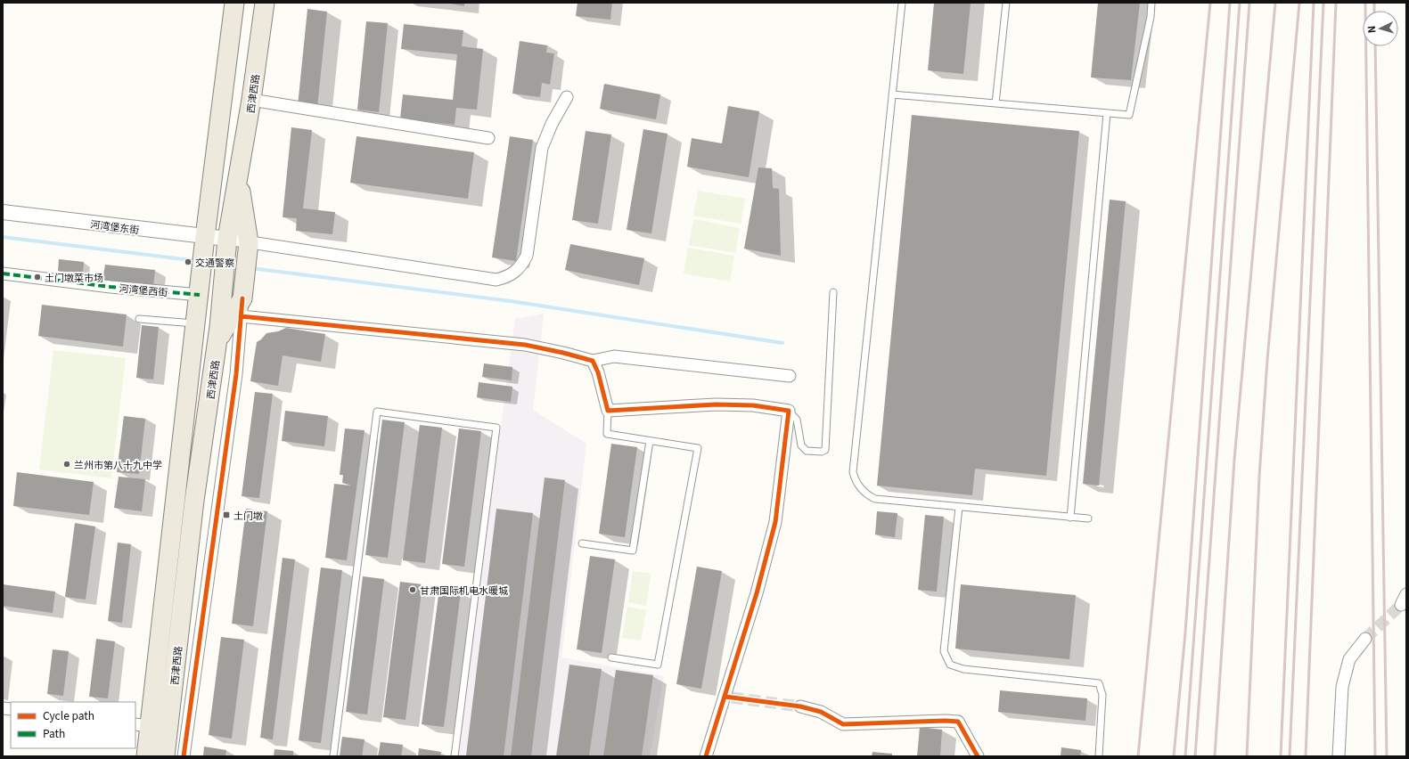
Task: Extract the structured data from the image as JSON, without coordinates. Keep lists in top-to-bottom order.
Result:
{
  "streets": {
    "main road": ["西津西路"],
    "street": ["河湾堡东街", "河湾堡西街"]
  },
  "crossings": [
    ["西津西路", "河湾堡东街"],
    ["西津西路", "河湾堡西街"]
  ],
  "places": {
    "other": [
      "交通警察",
      "土门墩菜市场",
      "兰州市第八十九中学",
      "甘肃国际机电水暖城"
    ],
    "transit": ["土门墩"]
  },
  "legend": ["Cycle path", "Path"],
  "north": "left"
}
